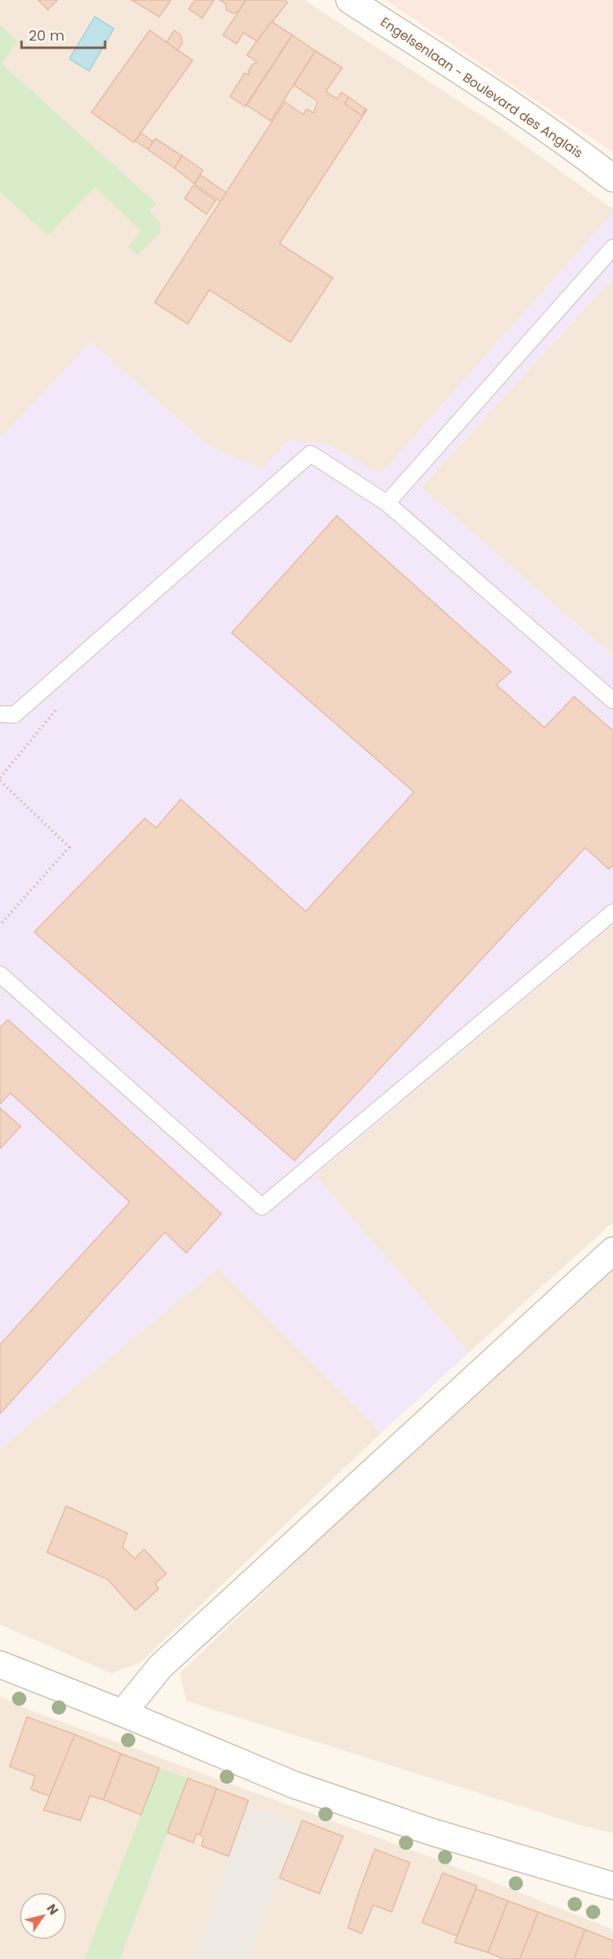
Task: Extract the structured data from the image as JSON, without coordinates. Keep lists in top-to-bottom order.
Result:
{
  "streets": {
    "street": ["Engelsenlaan - Boulevard des Anglais"]
  },
  "scale_bar": "20 m",
  "north": "top right"
}
